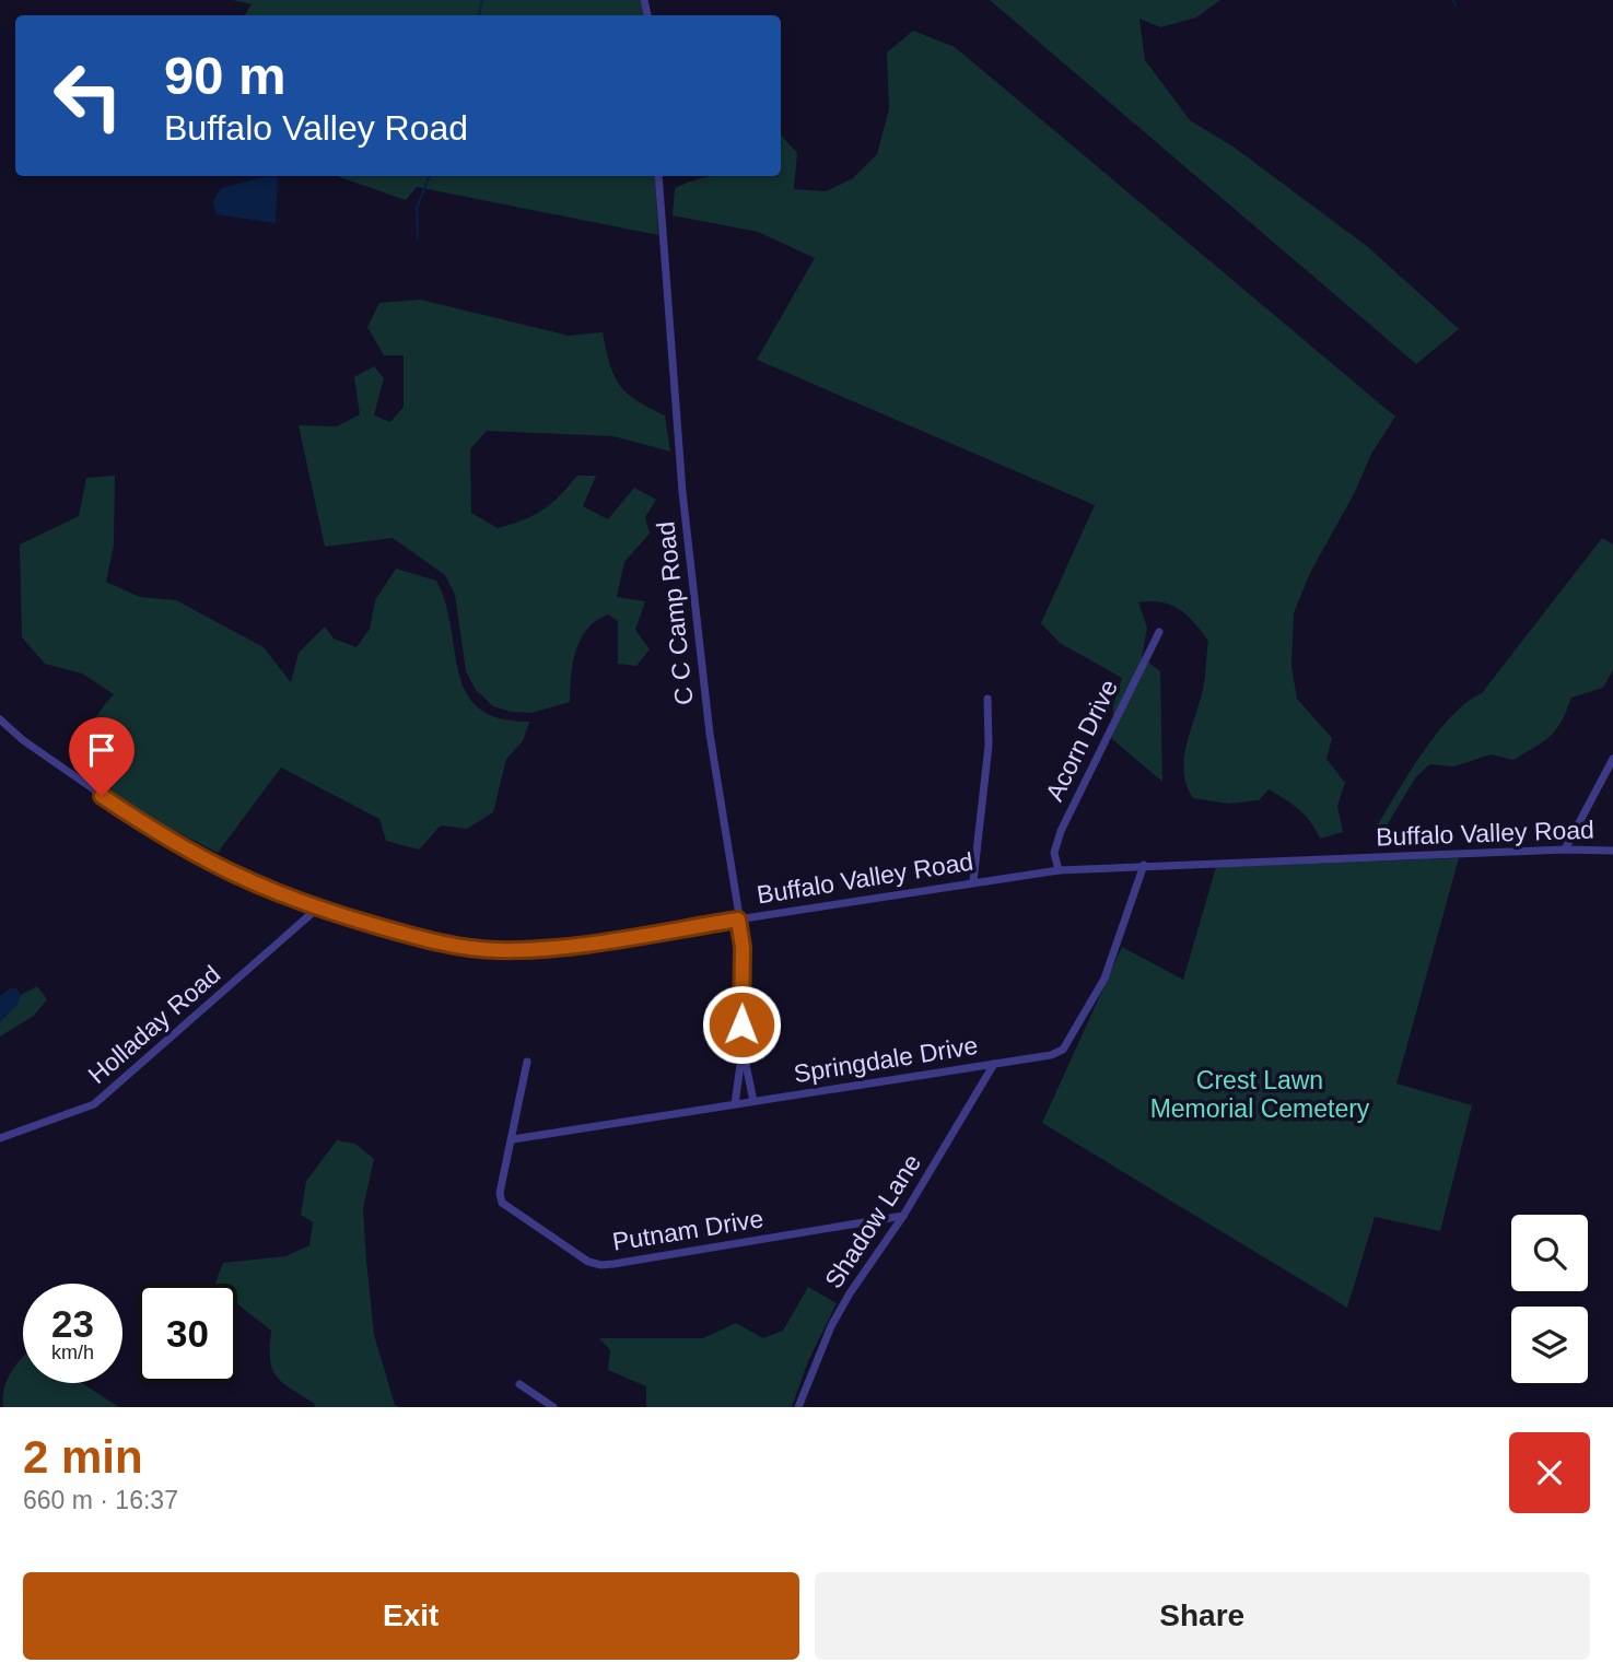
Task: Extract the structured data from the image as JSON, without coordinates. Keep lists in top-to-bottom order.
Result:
{
  "streets": {
    "street": [
      "C C Camp Road",
      "Acorn Drive",
      "Buffalo Valley Road",
      "Holladay Road",
      "Springdale Drive",
      "Shadow Lane",
      "Putnam Drive"
    ]
  },
  "crossings": [
    ["C C Camp Road", "Buffalo Valley Road"],
    ["Acorn Drive", "Buffalo Valley Road"],
    ["Buffalo Valley Road", "Holladay Road"],
    ["Buffalo Valley Road", "Springdale Drive"],
    ["Springdale Drive", "Shadow Lane"],
    ["Springdale Drive", "Putnam Drive"],
    ["Shadow Lane", "Putnam Drive"]
  ],
  "parks": ["Crest Lawn Memorial Cemetery"],
  "page": {
    "turn": ["90 m", "Buffalo Valley Road"],
    "speed": "23 km/h",
    "limit": "30",
    "heading": ["2 min", "660 m · 16:37"],
    "buttons": ["Exit", "Share"]
  }
}
